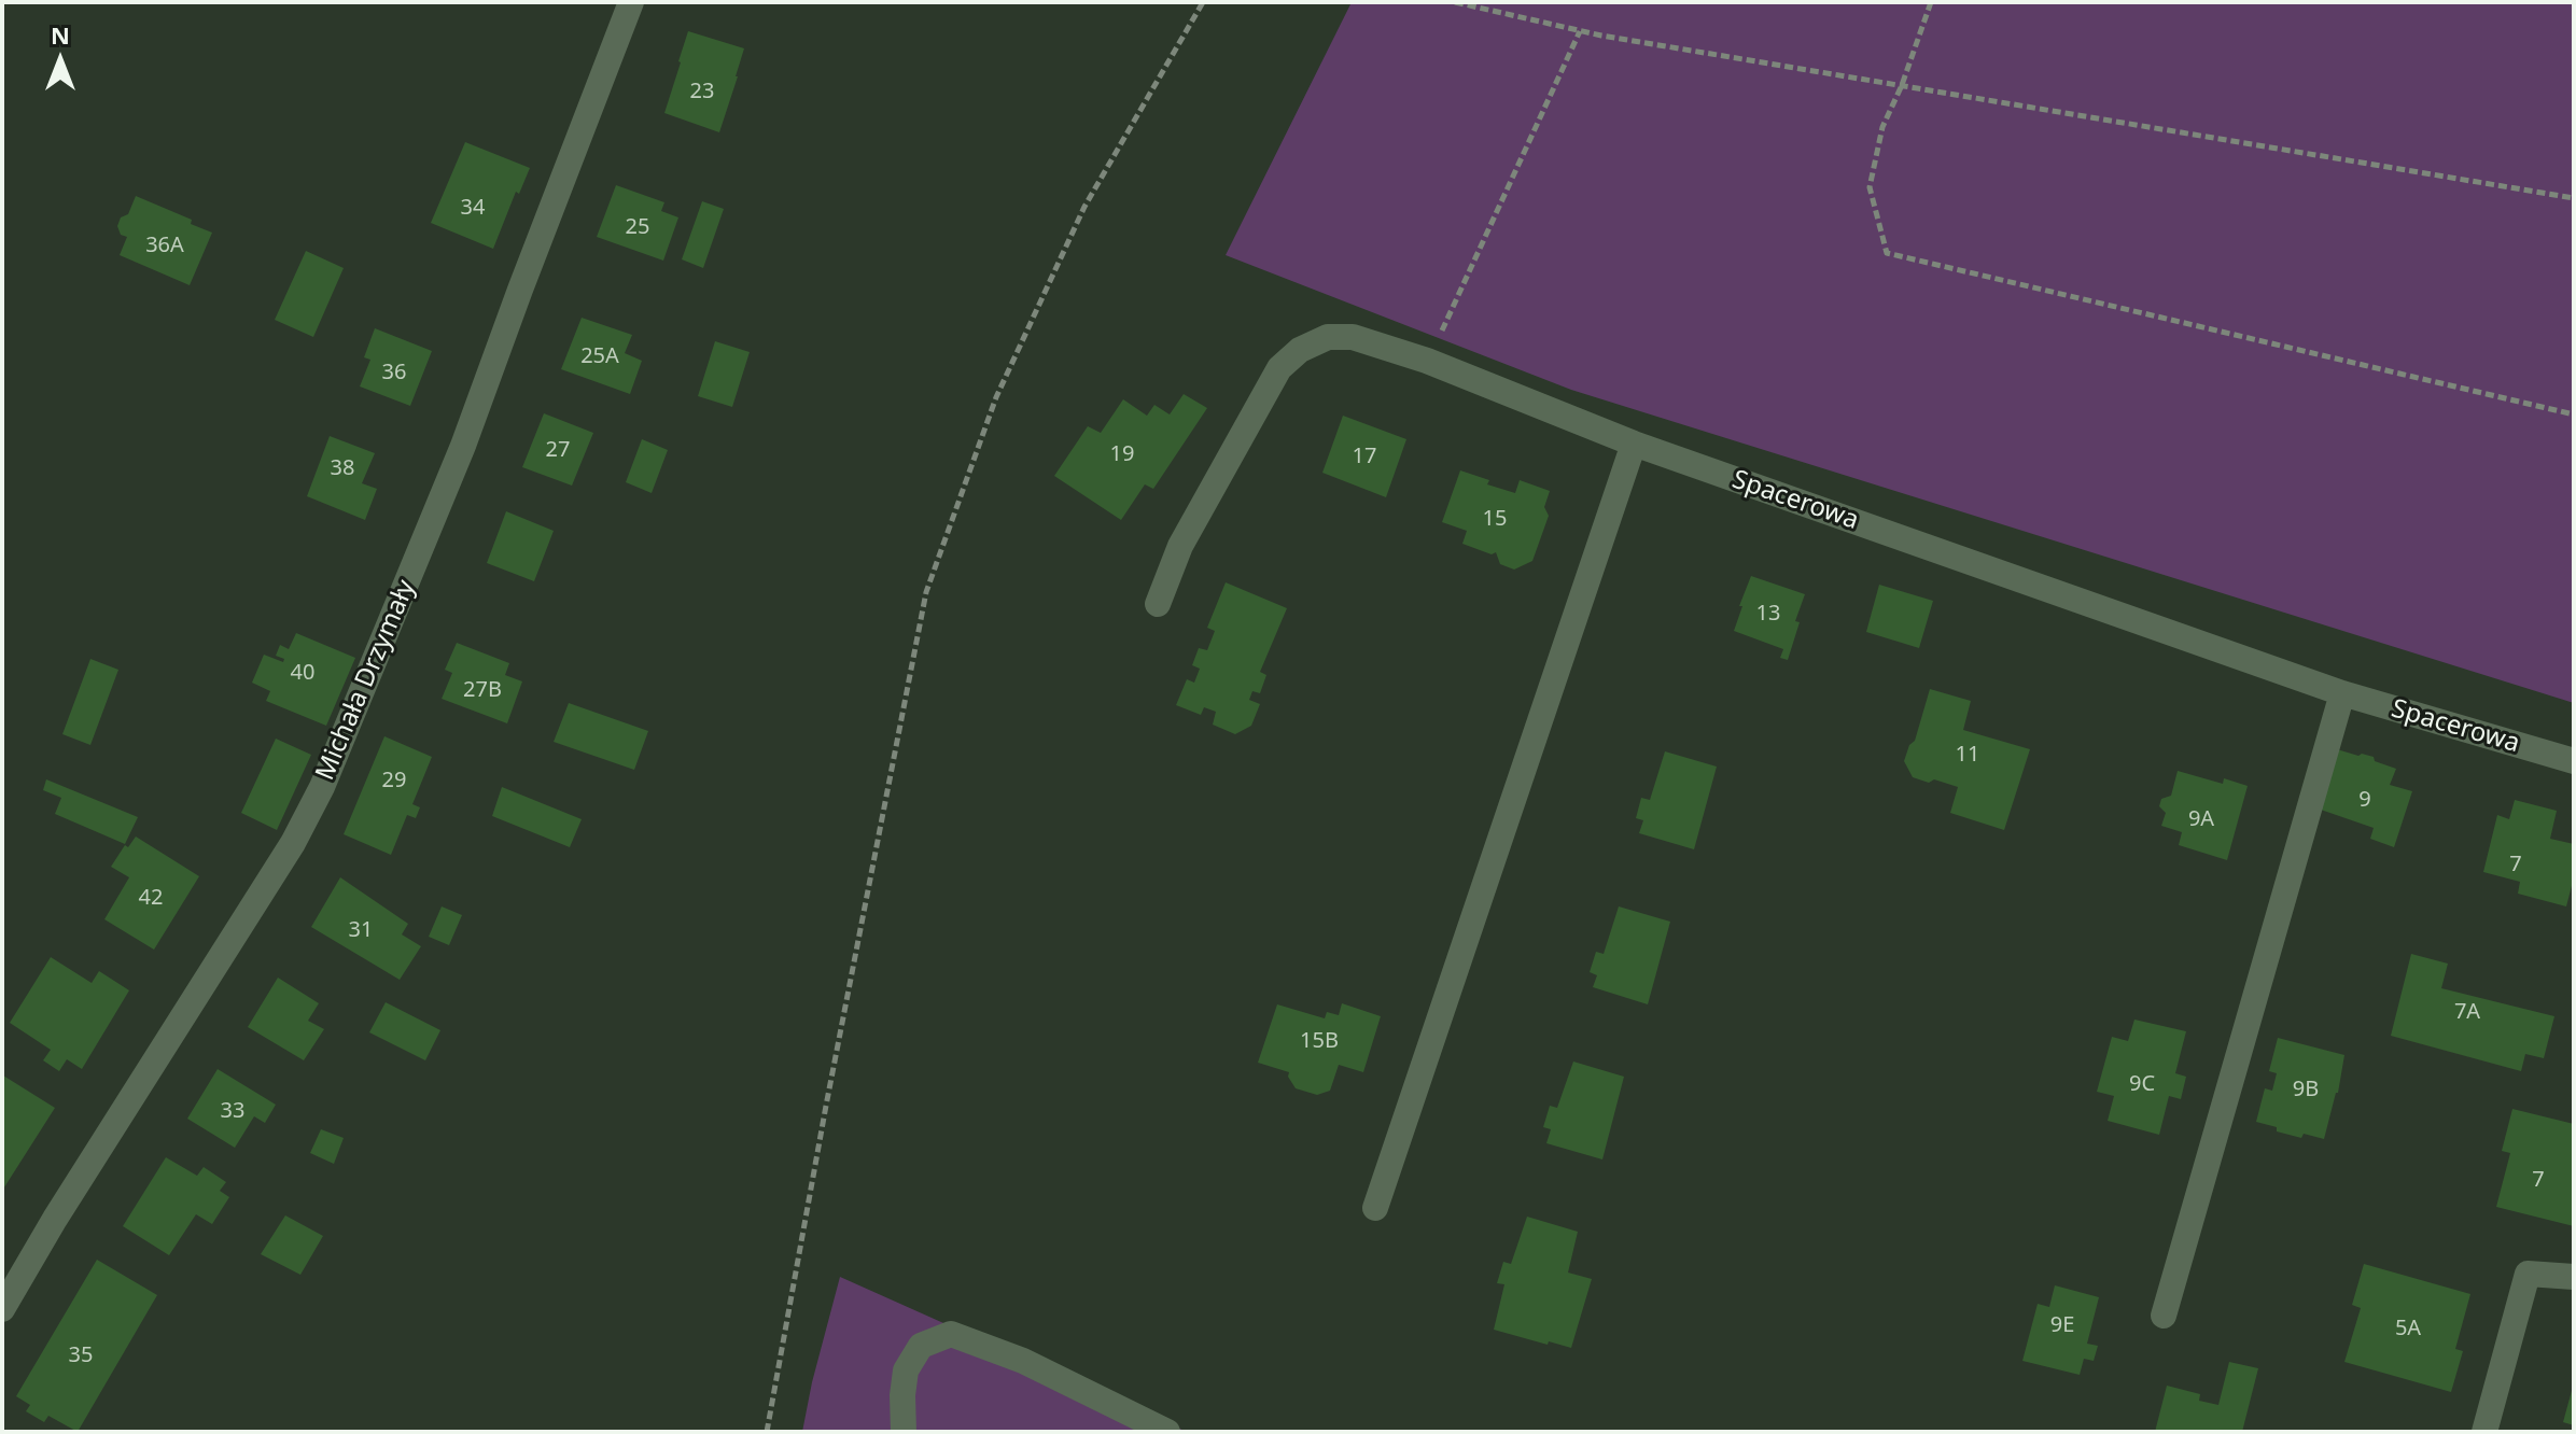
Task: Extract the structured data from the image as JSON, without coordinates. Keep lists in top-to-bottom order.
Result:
{
  "streets": {
    "street": ["Spacerowa", "Michała Drzymały"]
  },
  "house_numbers": [
    "23",
    "34",
    "25",
    "36A",
    "25A",
    "36",
    "27",
    "19",
    "17",
    "38",
    "15",
    "13",
    "40",
    "27B",
    "11",
    "29",
    "9",
    "9A",
    "7",
    "42",
    "31",
    "7A",
    "15B",
    "9C",
    "9B",
    "33",
    "7",
    "9E",
    "5A",
    "35"
  ],
  "north": "top"
}
